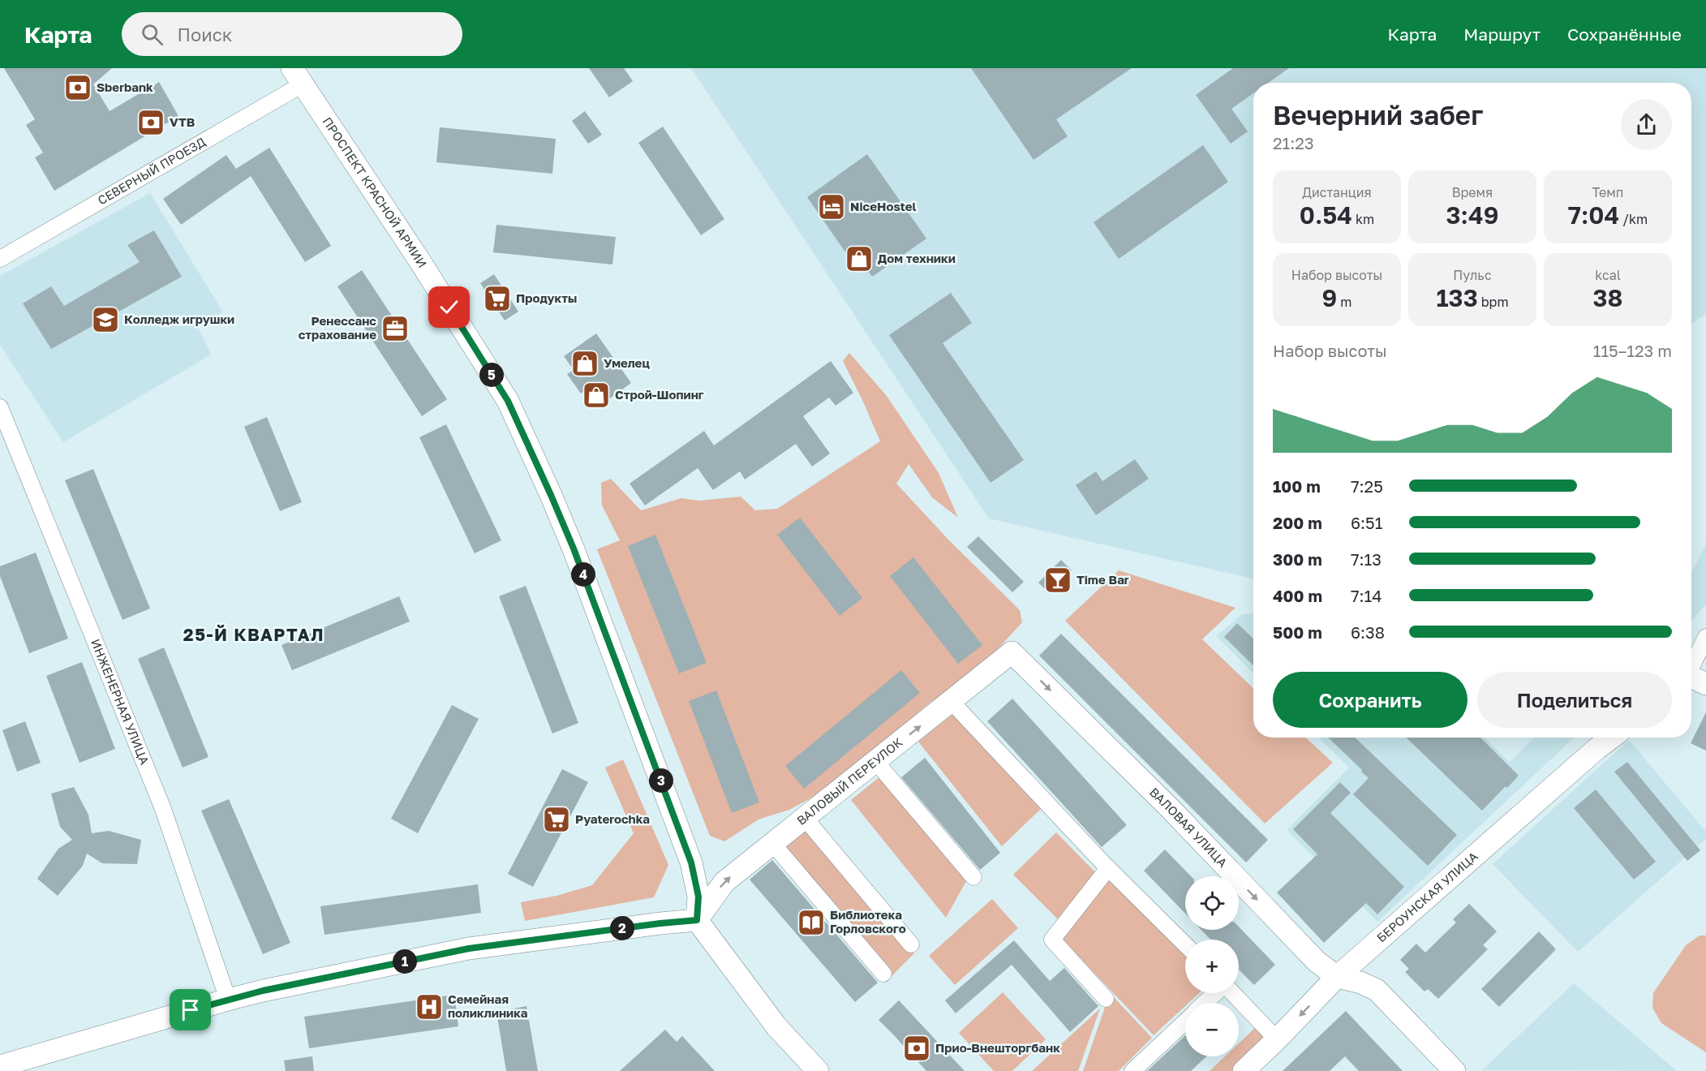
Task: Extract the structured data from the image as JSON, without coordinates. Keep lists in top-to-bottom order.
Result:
{
  "streets": {
    "main road": [
      "ПРОСПЕКТ КРАСНОЙ АРМИИ",
      "ВАЛОВЫЙ ПЕРЕУЛОК",
      "ВАЛОВАЯ УЛИЦА",
      "БЕРОУНСКАЯ УЛИЦА"
    ],
    "street": ["СЕВЕРНЫЙ ПРОЕЗД", "ИНЖЕНЕРНАЯ УЛИЦА"]
  },
  "crossings": [
    ["СЕВЕРНЫЙ ПРОЕЗД", "ПРОСПЕКТ КРАСНОЙ АРМИИ"],
    ["ПРОСПЕКТ КРАСНОЙ АРМИИ", "ВАЛОВЫЙ ПЕРЕУЛОК"],
    ["ВАЛОВЫЙ ПЕРЕУЛОК", "ВАЛОВАЯ УЛИЦА"],
    ["ВАЛОВАЯ УЛИЦА", "БЕРОУНСКАЯ УЛИЦА"]
  ],
  "one_way": ["ВАЛОВЫЙ ПЕРЕУЛОК", "ВАЛОВАЯ УЛИЦА"],
  "districts": ["25-Й КВАРТАЛ"],
  "places": {
    "bank": ["Sberbank", "VTB", "Прио-Внешторгбанк"],
    "hotel": ["NiceHostel"],
    "shop": ["Дом техники", "Умелец", "Строй-Шопинг"],
    "supermarket": ["Продукты", "Pyaterochka"],
    "school or university": ["Колледж игрушки"],
    "office": ["Ренессанс страхование"],
    "bar": ["Time Bar"],
    "library": ["Библиотека Горловского"],
    "hospital": ["Семейная поликлиника"]
  },
  "page": {
    "header": "Карта",
    "search": "Поиск",
    "nav": ["Карта", "Маршрут", "Сохранённые"],
    "heading": ["Вечерний забег", "21:23"],
    "stats": [
      ["Дистанция", "0.54 km"],
      ["Время", "3:49"],
      ["Темп", "7:04 /km"],
      ["Набор высоты", "9 m"],
      ["Пульс", "133 bpm"],
      ["kcal", "38"]
    ],
    "chart": ["Набор высоты", "115–123 m"],
    "pins": [
      "5",
      "4",
      "3",
      "2",
      "1"
    ],
    "list": [
      {
        "name": "100 m",
        "note": "7:25"
      },
      {
        "name": "200 m",
        "note": "6:51"
      },
      {
        "name": "300 m",
        "note": "7:13"
      },
      {
        "name": "400 m",
        "note": "7:14"
      },
      {
        "name": "500 m",
        "note": "6:38"
      }
    ],
    "buttons": ["Сохранить", "Поделиться"],
    "map_buttons": ["+", "−"]
  }
}
